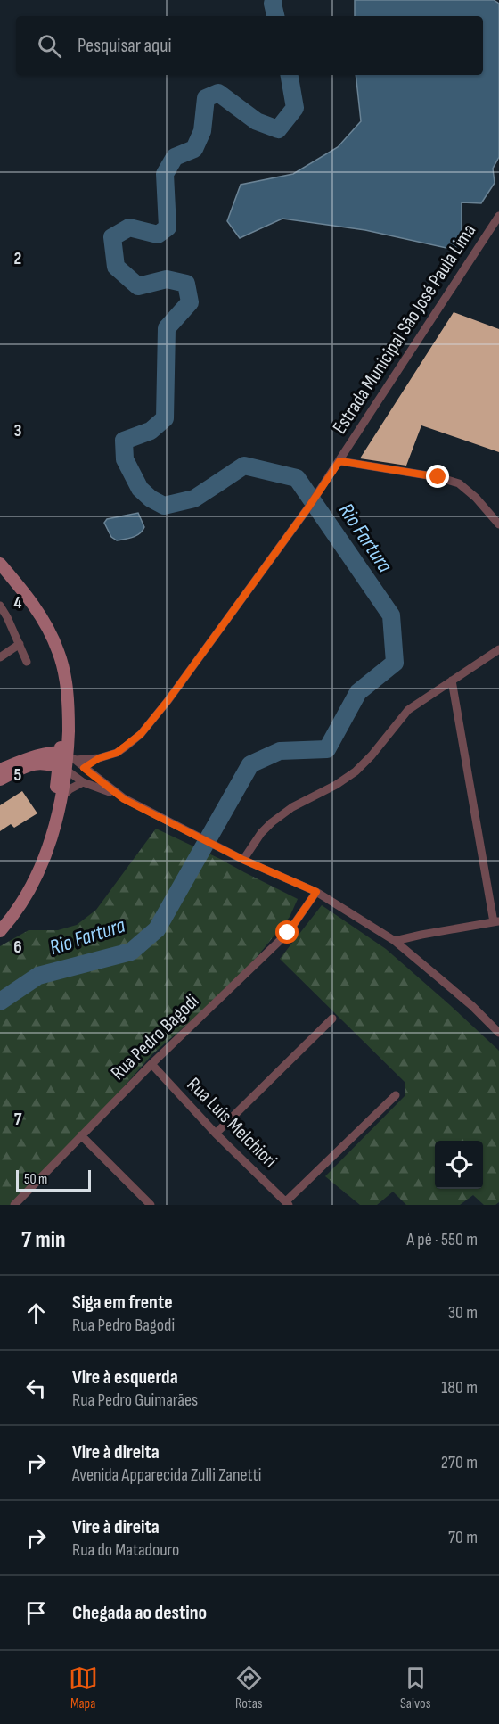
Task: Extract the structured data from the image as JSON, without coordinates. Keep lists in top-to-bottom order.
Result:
{
  "streets": {
    "street": ["Estrada Municipal São José Paula Lima", "Rua Pedro Bagodi", "Rua Luis Melchiori"]
  },
  "crossings": [
    ["Rua Pedro Bagodi", "Rua Luis Melchiori"]
  ],
  "water": ["Rio Fartura"],
  "scale_bar": "50 m",
  "page": {
    "search": "Pesquisar aqui",
    "scale": "50 m",
    "heading": ["7 min", "A pé · 550 m"],
    "list": [
      ["Siga em frente", "Rua Pedro Bagodi", "30 m"],
      ["Vire à esquerda", "Rua Pedro Guimarães", "180 m"],
      ["Vire à direita", "Avenida Apparecida Zulli Zanetti", "270 m"],
      ["Vire à direita", "Rua do Matadouro", "70 m"],
      "Chegada ao destino"
    ],
    "nav": ["Mapa", "Rotas", "Salvos"]
  },
  "grid": {
    "rows": [
      "2",
      "3",
      "4",
      "5",
      "6",
      "7"
    ]
  }
}
